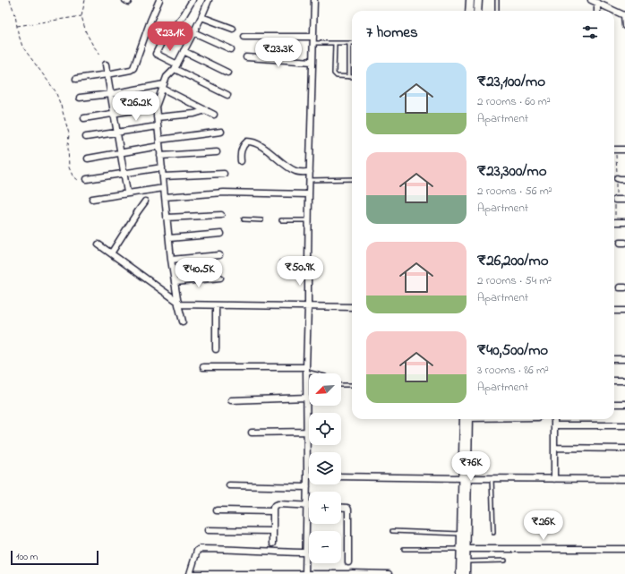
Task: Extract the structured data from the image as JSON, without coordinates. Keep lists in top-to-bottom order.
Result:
{
  "scale_bar": "100 m",
  "north": "bottom left",
  "page": {
    "heading": "7 homes",
    "price": [
      "₹23.1K",
      "₹23.3K",
      "₹26.2K",
      "₹50.9K",
      "₹40.5K",
      "₹76K",
      "₹26K"
    ],
    "list": [
      {
        "name": "₹23,100/mo",
        "note": "2 rooms · 60 m² · Apartment"
      },
      {
        "name": "₹23,300/mo",
        "note": "2 rooms · 56 m² · Apartment"
      },
      {
        "name": "₹26,200/mo",
        "note": "2 rooms · 54 m² · Apartment"
      },
      {
        "name": "₹40,500/mo",
        "note": "3 rooms · 86 m² · Apartment"
      }
    ],
    "map_buttons": ["+", "−"],
    "scale": "100 m"
  }
}
